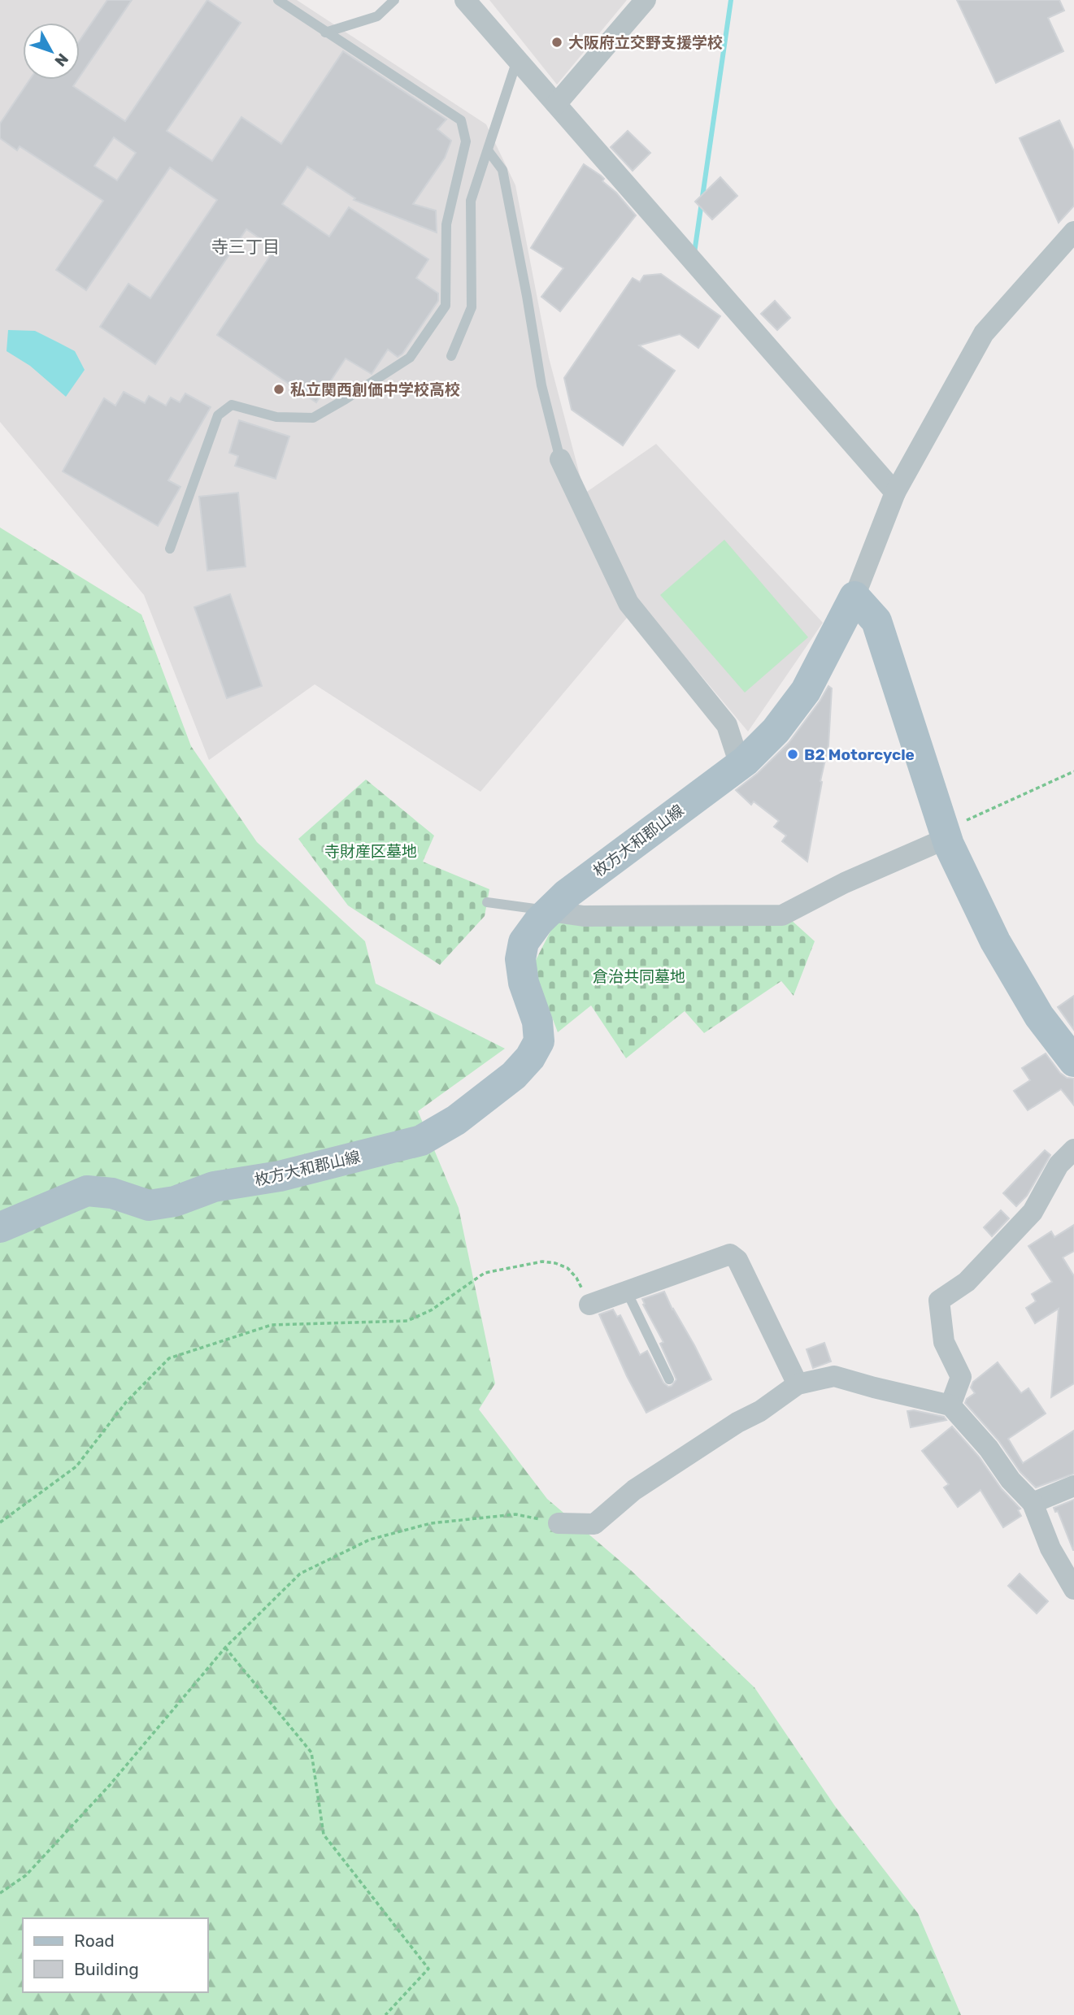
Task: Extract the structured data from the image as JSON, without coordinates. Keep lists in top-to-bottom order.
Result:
{
  "streets": {
    "main road": ["枚方大和郡山線"]
  },
  "districts": ["寺三丁目"],
  "parks": ["寺財産区墓地", "倉治共同墓地"],
  "places": ["大阪府立交野支援学校", "私立関西創価中学校高校", "B2 Motorcycle"],
  "legend": ["Road", "Building"],
  "north": "bottom right"
}
